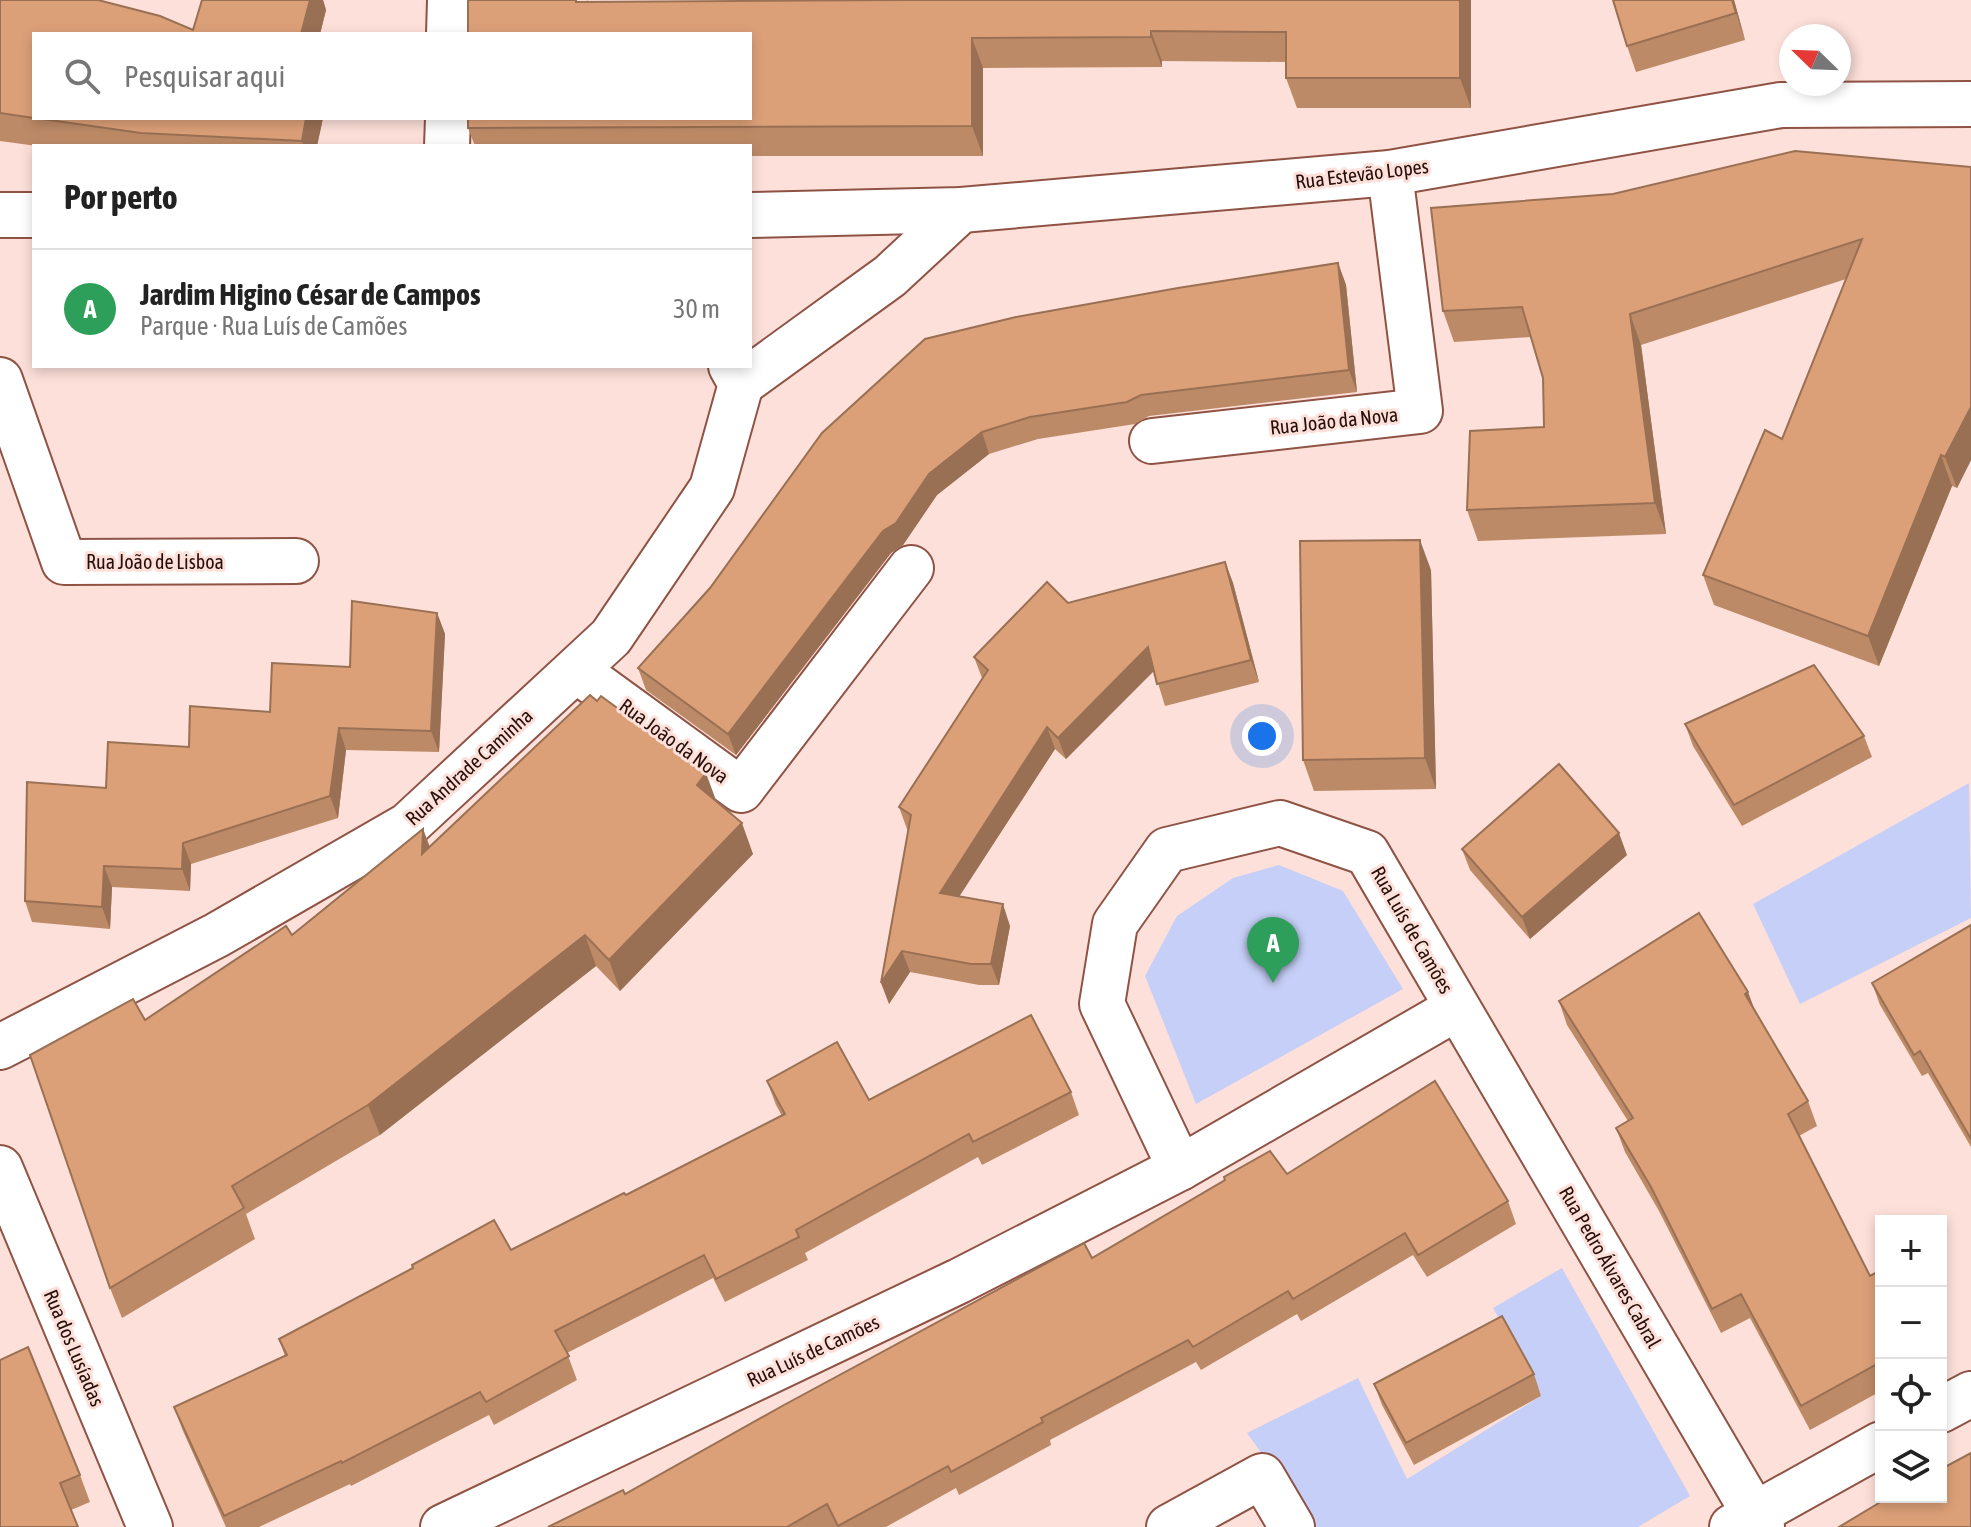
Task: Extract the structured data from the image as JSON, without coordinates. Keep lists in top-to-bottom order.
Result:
{
  "streets": {
    "street": [
      "Rua Estevão Lopes",
      "Rua João da Nova",
      "Rua João de Lisboa",
      "Rua Andrade Caminha",
      "Rua Luís de Camões",
      "Rua Pedro Álvares Cabral",
      "Rua dos Lusíadas"
    ]
  },
  "crossings": [
    ["Rua Estevão Lopes", "Rua João da Nova"],
    ["Rua João da Nova", "Rua Andrade Caminha"],
    ["Rua Luís de Camões", "Rua Pedro Álvares Cabral"]
  ],
  "north": "top left",
  "page": {
    "search": "Pesquisar aqui",
    "heading": "Por perto",
    "list": [
      {
        "mark": "A",
        "name": "Jardim Higino César de Campos",
        "note": "Parque · Rua Luís de Camões",
        "value": "30 m"
      }
    ],
    "pins": "A",
    "map_buttons": ["+", "−"]
  }
}
